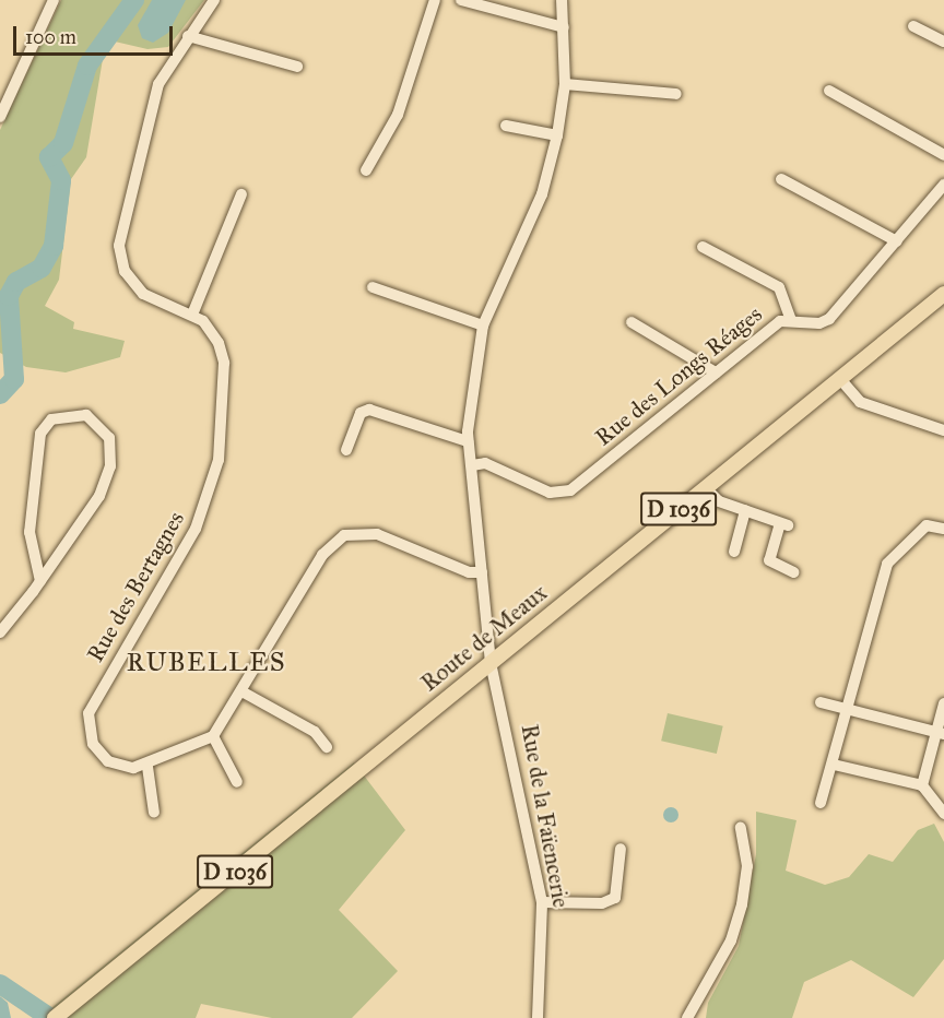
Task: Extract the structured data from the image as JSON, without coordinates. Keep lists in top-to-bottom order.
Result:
{
  "streets": {
    "main road": ["D 1036", "Route de Meaux"],
    "street": ["Rue des Longs Réages", "Rue des Bertagnes", "Rue de la Faïencerie"]
  },
  "crossings": [
    ["Rue des Longs Réages", "Rue de la Faïencerie"],
    ["Rue des Bertagnes", "Rue de la Faïencerie"],
    ["Route de Meaux", "Rue de la Faïencerie"]
  ],
  "districts": ["RUBELLES"],
  "scale_bar": "100 m"
}
